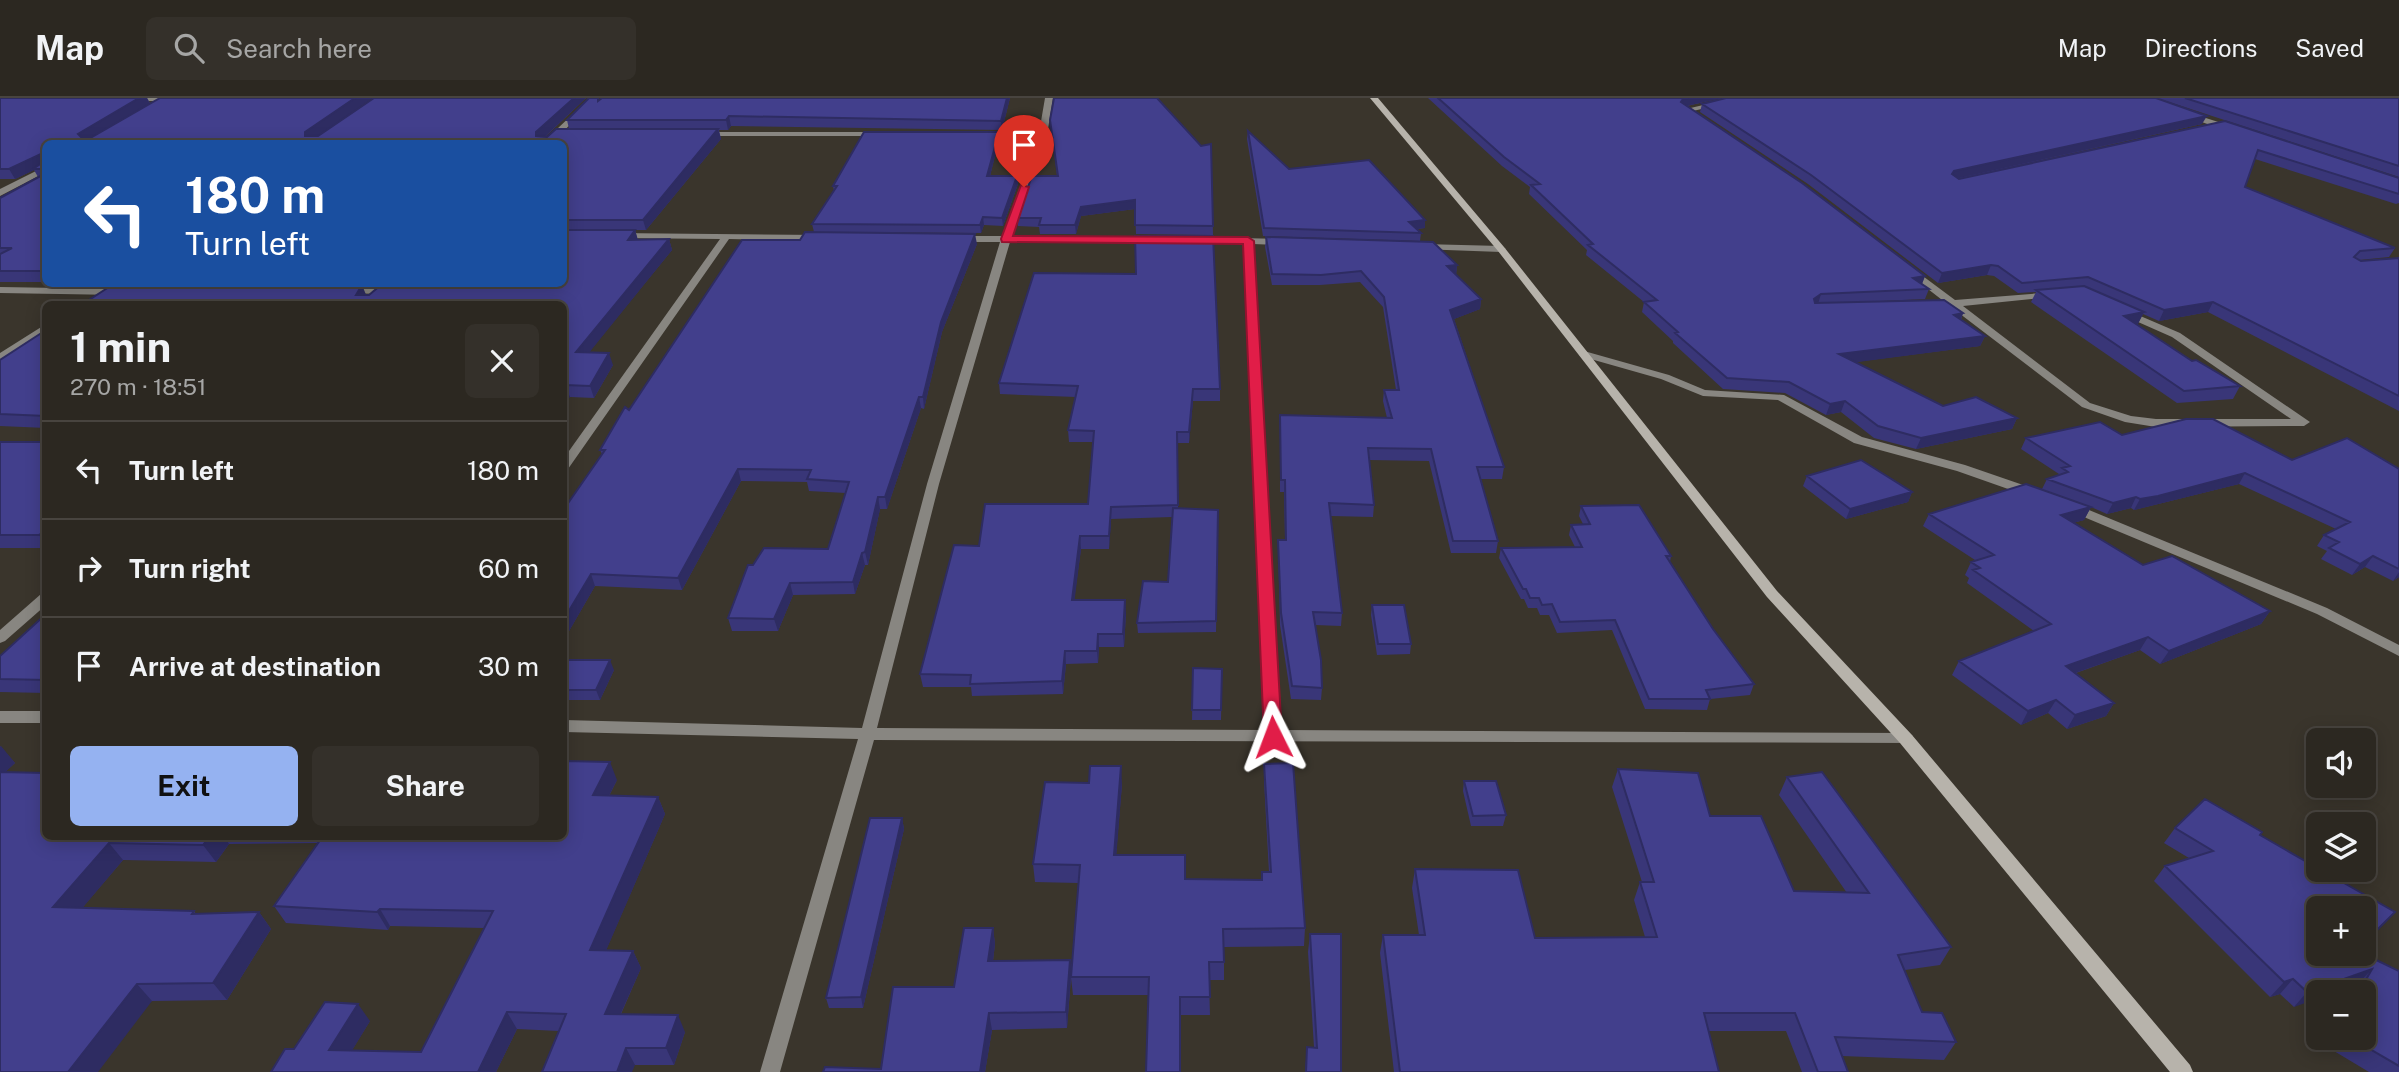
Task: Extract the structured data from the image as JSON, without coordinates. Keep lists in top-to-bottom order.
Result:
{
  "page": {
    "header": "Map",
    "search": "Search here",
    "nav": ["Map", "Directions", "Saved"],
    "turn": ["180 m", "Turn left"],
    "heading": ["1 min", "270 m · 18:51"],
    "list": [
      {
        "name": "Turn left",
        "value": "180 m"
      },
      {
        "name": "Turn right",
        "value": "60 m"
      },
      {
        "name": "Arrive at destination",
        "value": "30 m"
      }
    ],
    "map_buttons": ["+", "−"],
    "buttons": ["Exit", "Share"]
  }
}
